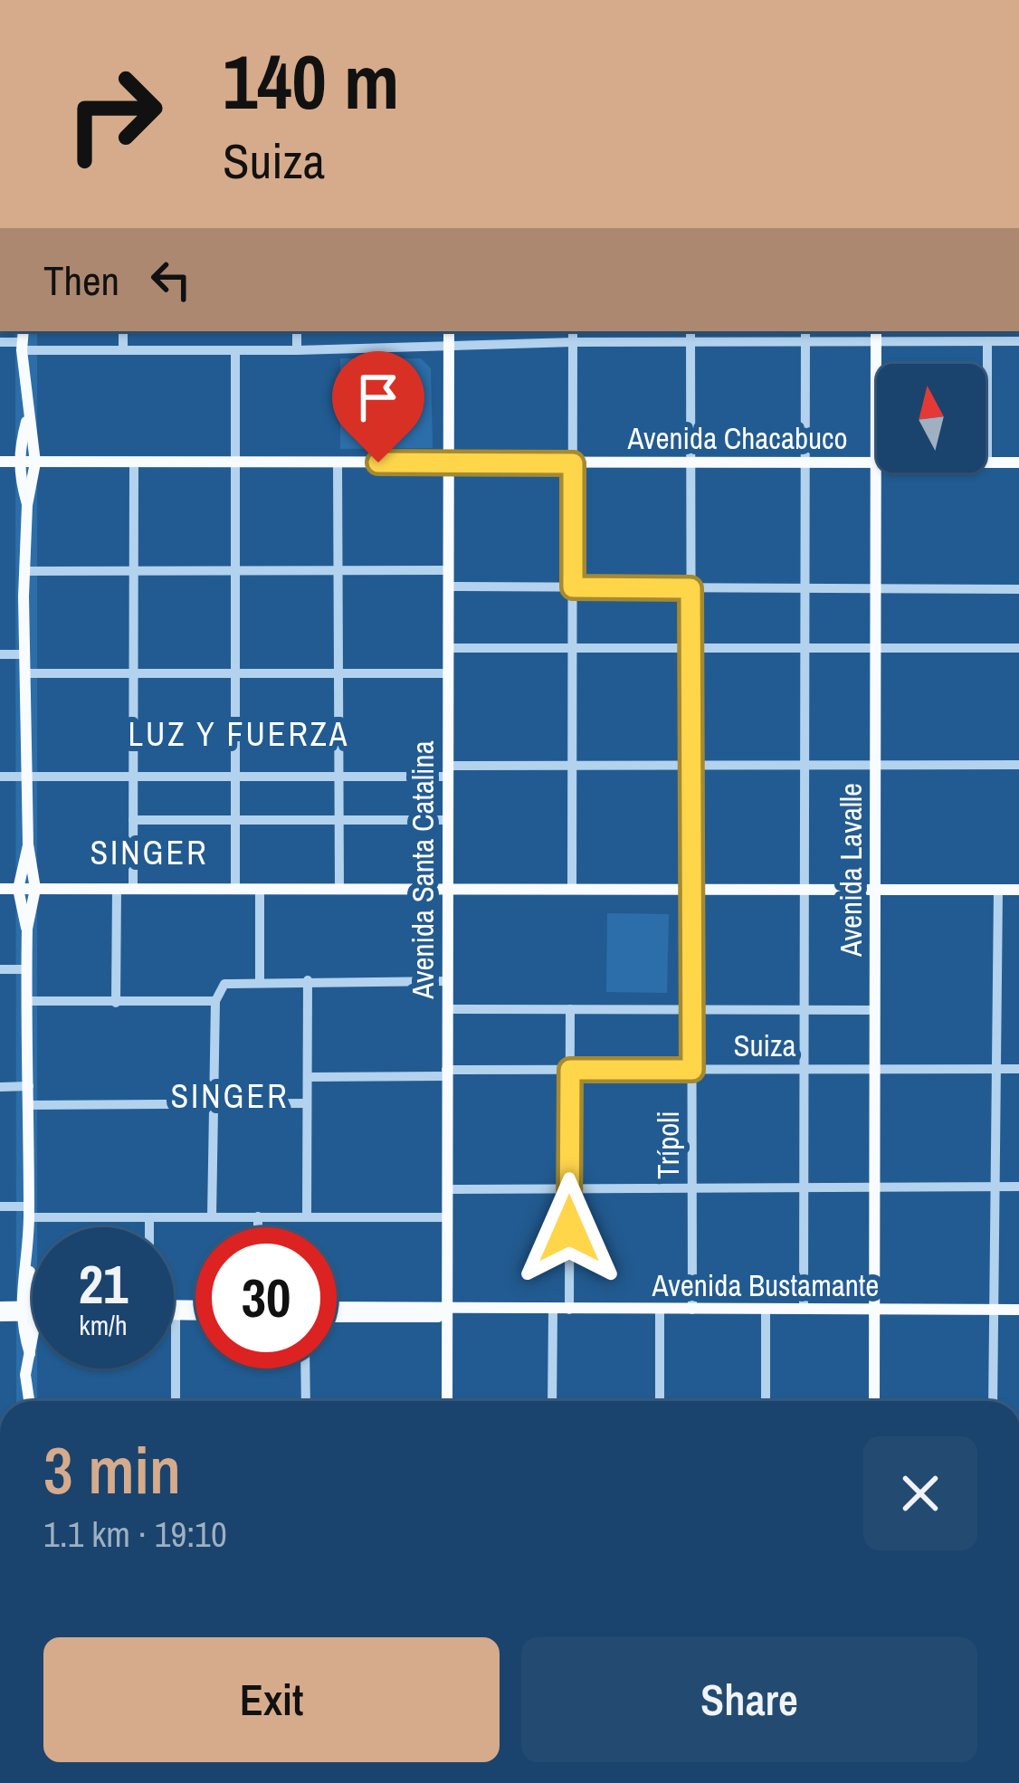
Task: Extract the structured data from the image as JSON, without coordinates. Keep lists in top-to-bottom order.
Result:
{
  "streets": {
    "main road": [
      "Avenida Chacabuco",
      "Avenida Santa Catalina",
      "Avenida Lavalle",
      "Avenida Bustamante"
    ],
    "street": ["Suiza", "Trípoli"]
  },
  "crossings": [
    ["Avenida Chacabuco", "Avenida Santa Catalina"],
    ["Avenida Chacabuco", "Avenida Lavalle"],
    ["Avenida Chacabuco", "Trípoli"],
    ["Avenida Santa Catalina", "Suiza"],
    ["Avenida Santa Catalina", "Avenida Bustamante"],
    ["Avenida Lavalle", "Suiza"],
    ["Avenida Lavalle", "Avenida Bustamante"],
    ["Suiza", "Trípoli"],
    ["Trípoli", "Avenida Bustamante"]
  ],
  "districts": ["LUZ Y FUERZA", "SINGER", "SINGER"],
  "north": "top",
  "page": {
    "turn": ["140 m", "Suiza"],
    "then": "Then",
    "speed": "21 km/h",
    "limit": "30",
    "heading": ["3 min", "1.1 km · 19:10"],
    "buttons": ["Exit", "Share"]
  }
}
